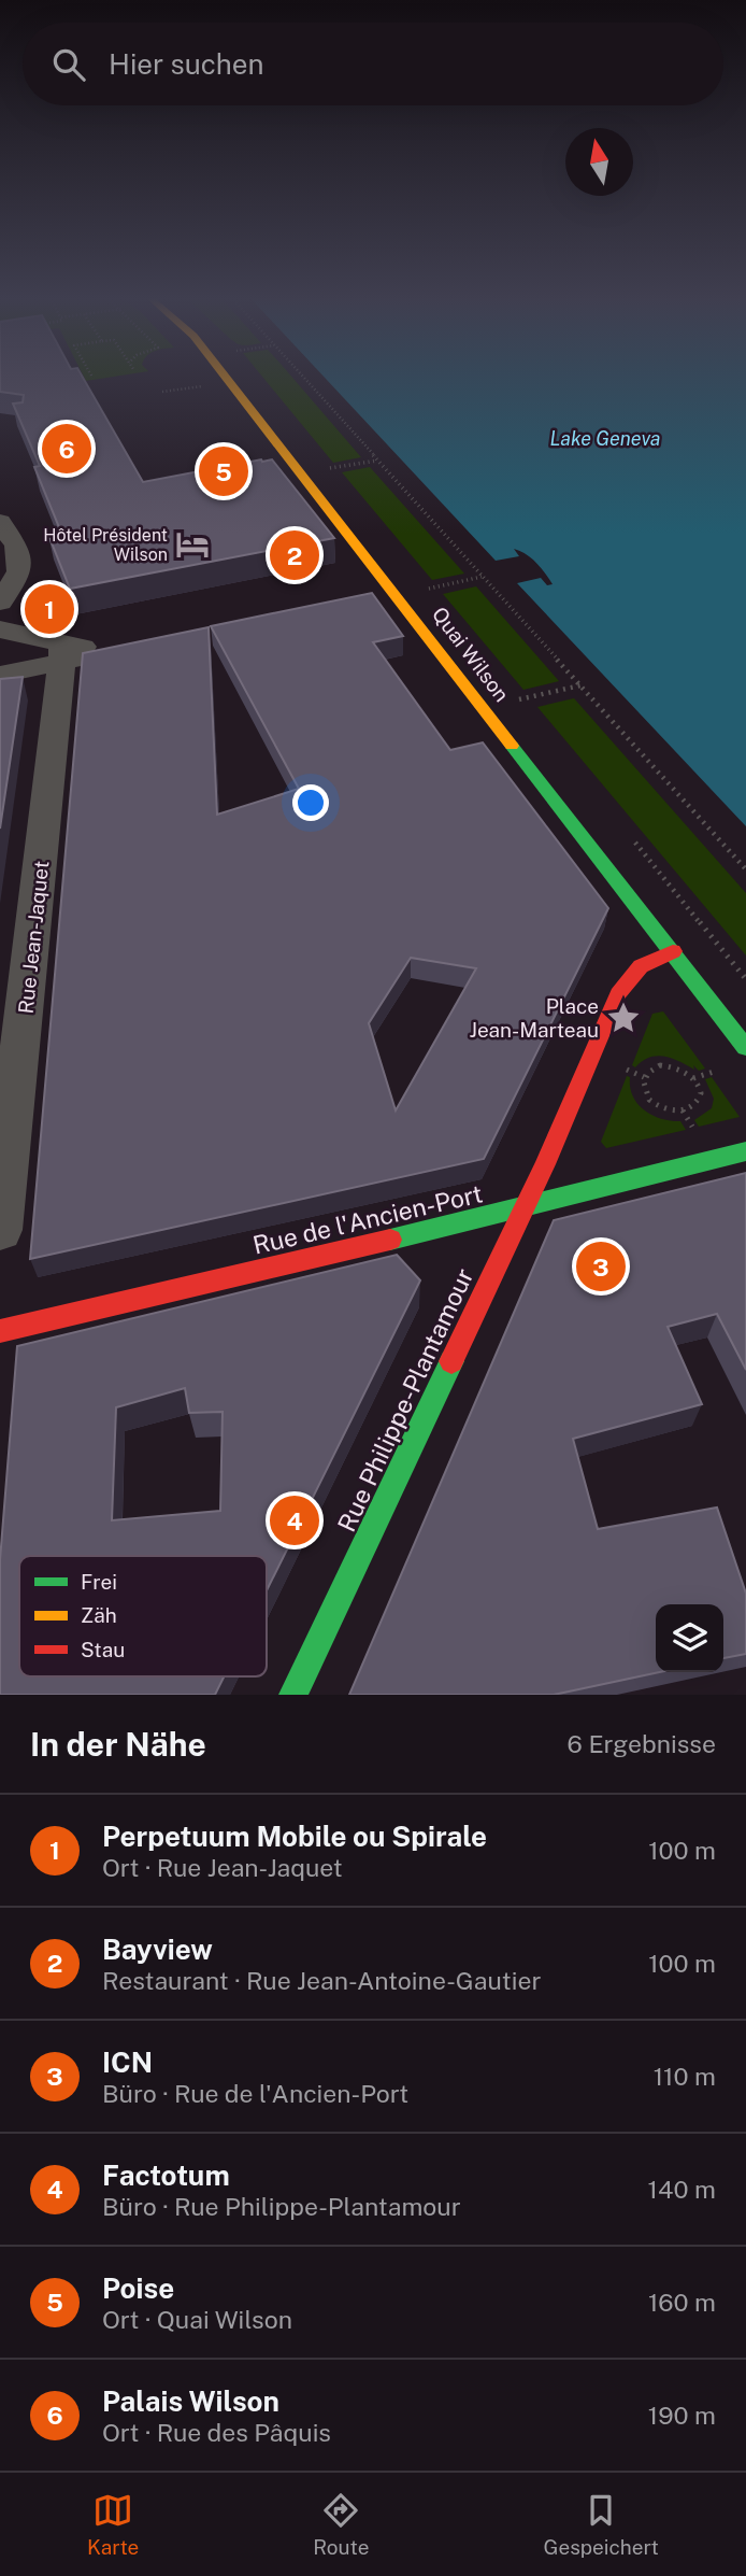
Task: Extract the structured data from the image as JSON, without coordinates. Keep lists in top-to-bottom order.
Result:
{
  "streets": {
    "main road": ["Quai Wilson", "Rue de l'Ancien-Port", "Rue Philippe-Plantamour"],
    "street": ["Rue Jean-Jaquet"]
  },
  "crossings": [
    ["Rue de l'Ancien-Port", "Rue Philippe-Plantamour"]
  ],
  "water": ["Lake Geneva"],
  "places": {
    "hotel": ["Hôtel Président Wilson"],
    "place": ["Place Jean-Marteau"]
  },
  "legend": ["Frei", "Zäh", "Stau"],
  "north": "top",
  "page": {
    "search": "Hier suchen",
    "pins": [
      "6",
      "5",
      "2",
      "1",
      "3",
      "4"
    ],
    "heading": ["In der Nähe", "6 Ergebnisse"],
    "list": [
      {
        "mark": "1",
        "name": "Perpetuum Mobile ou Spirale",
        "note": "Ort · Rue Jean-Jaquet",
        "value": "100 m"
      },
      {
        "mark": "2",
        "name": "Bayview",
        "note": "Restaurant · Rue Jean-Antoine-Gautier",
        "value": "100 m"
      },
      {
        "mark": "3",
        "name": "ICN",
        "note": "Büro · Rue de l'Ancien-Port",
        "value": "110 m"
      },
      {
        "mark": "4",
        "name": "Factotum",
        "note": "Büro · Rue Philippe-Plantamour",
        "value": "140 m"
      },
      {
        "mark": "5",
        "name": "Poise",
        "note": "Ort · Quai Wilson",
        "value": "160 m"
      },
      {
        "mark": "6",
        "name": "Palais Wilson",
        "note": "Ort · Rue des Pâquis",
        "value": "190 m"
      }
    ],
    "nav": ["Karte", "Route", "Gespeichert"]
  }
}
